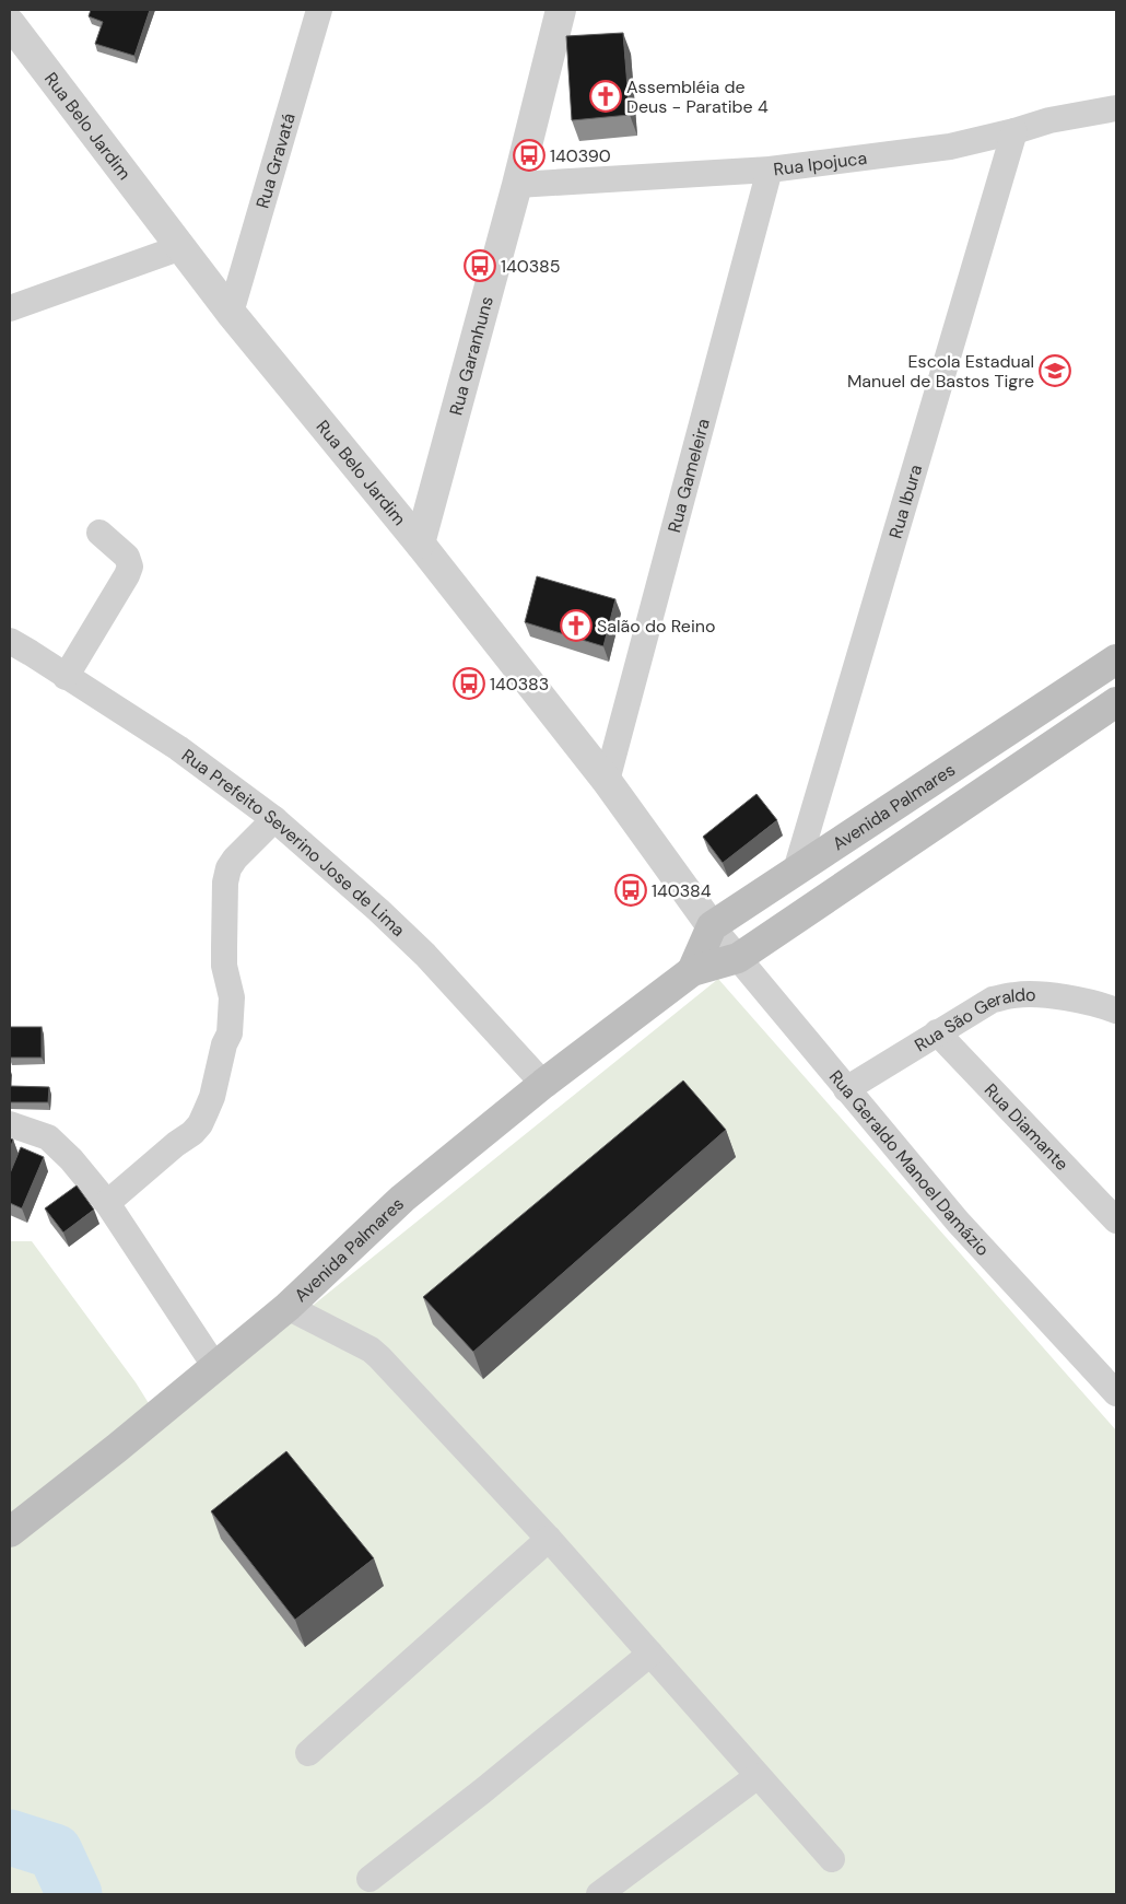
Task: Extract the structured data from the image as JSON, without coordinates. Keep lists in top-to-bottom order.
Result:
{
  "streets": {
    "main road": ["Avenida Palmares"],
    "street": [
      "Rua Belo Jardim",
      "Rua Gravatá",
      "Rua Ipojuca",
      "Rua Garanhuns",
      "Rua Gameleira",
      "Rua Ibura",
      "Rua Prefeito Severino Jose de Lima",
      "Rua São Geraldo",
      "Rua Diamante",
      "Rua Geraldo Manoel Damázio"
    ]
  },
  "crossings": [
    ["Rua Belo Jardim", "Rua Gravatá"],
    ["Rua Belo Jardim", "Rua Garanhuns"],
    ["Rua Belo Jardim", "Rua Gameleira"],
    ["Rua Belo Jardim", "Avenida Palmares"],
    ["Rua Belo Jardim", "Rua Geraldo Manoel Damázio"],
    ["Rua Ipojuca", "Rua Garanhuns"],
    ["Rua Ipojuca", "Rua Gameleira"],
    ["Rua Ipojuca", "Rua Ibura"],
    ["Rua Ibura", "Avenida Palmares"],
    ["Avenida Palmares", "Rua Prefeito Severino Jose de Lima"],
    ["Avenida Palmares", "Rua Geraldo Manoel Damázio"],
    ["Rua São Geraldo", "Rua Diamante"],
    ["Rua São Geraldo", "Rua Geraldo Manoel Damázio"]
  ],
  "places": {
    "church": ["Assembléia de Deus - Paratibe 4", "Salão do Reino"],
    "bus stop": [
      "140390",
      "140385",
      "140383",
      "140384"
    ],
    "school or university": ["Escola Estadual Manuel de Bastos Tigre"]
  }
}
